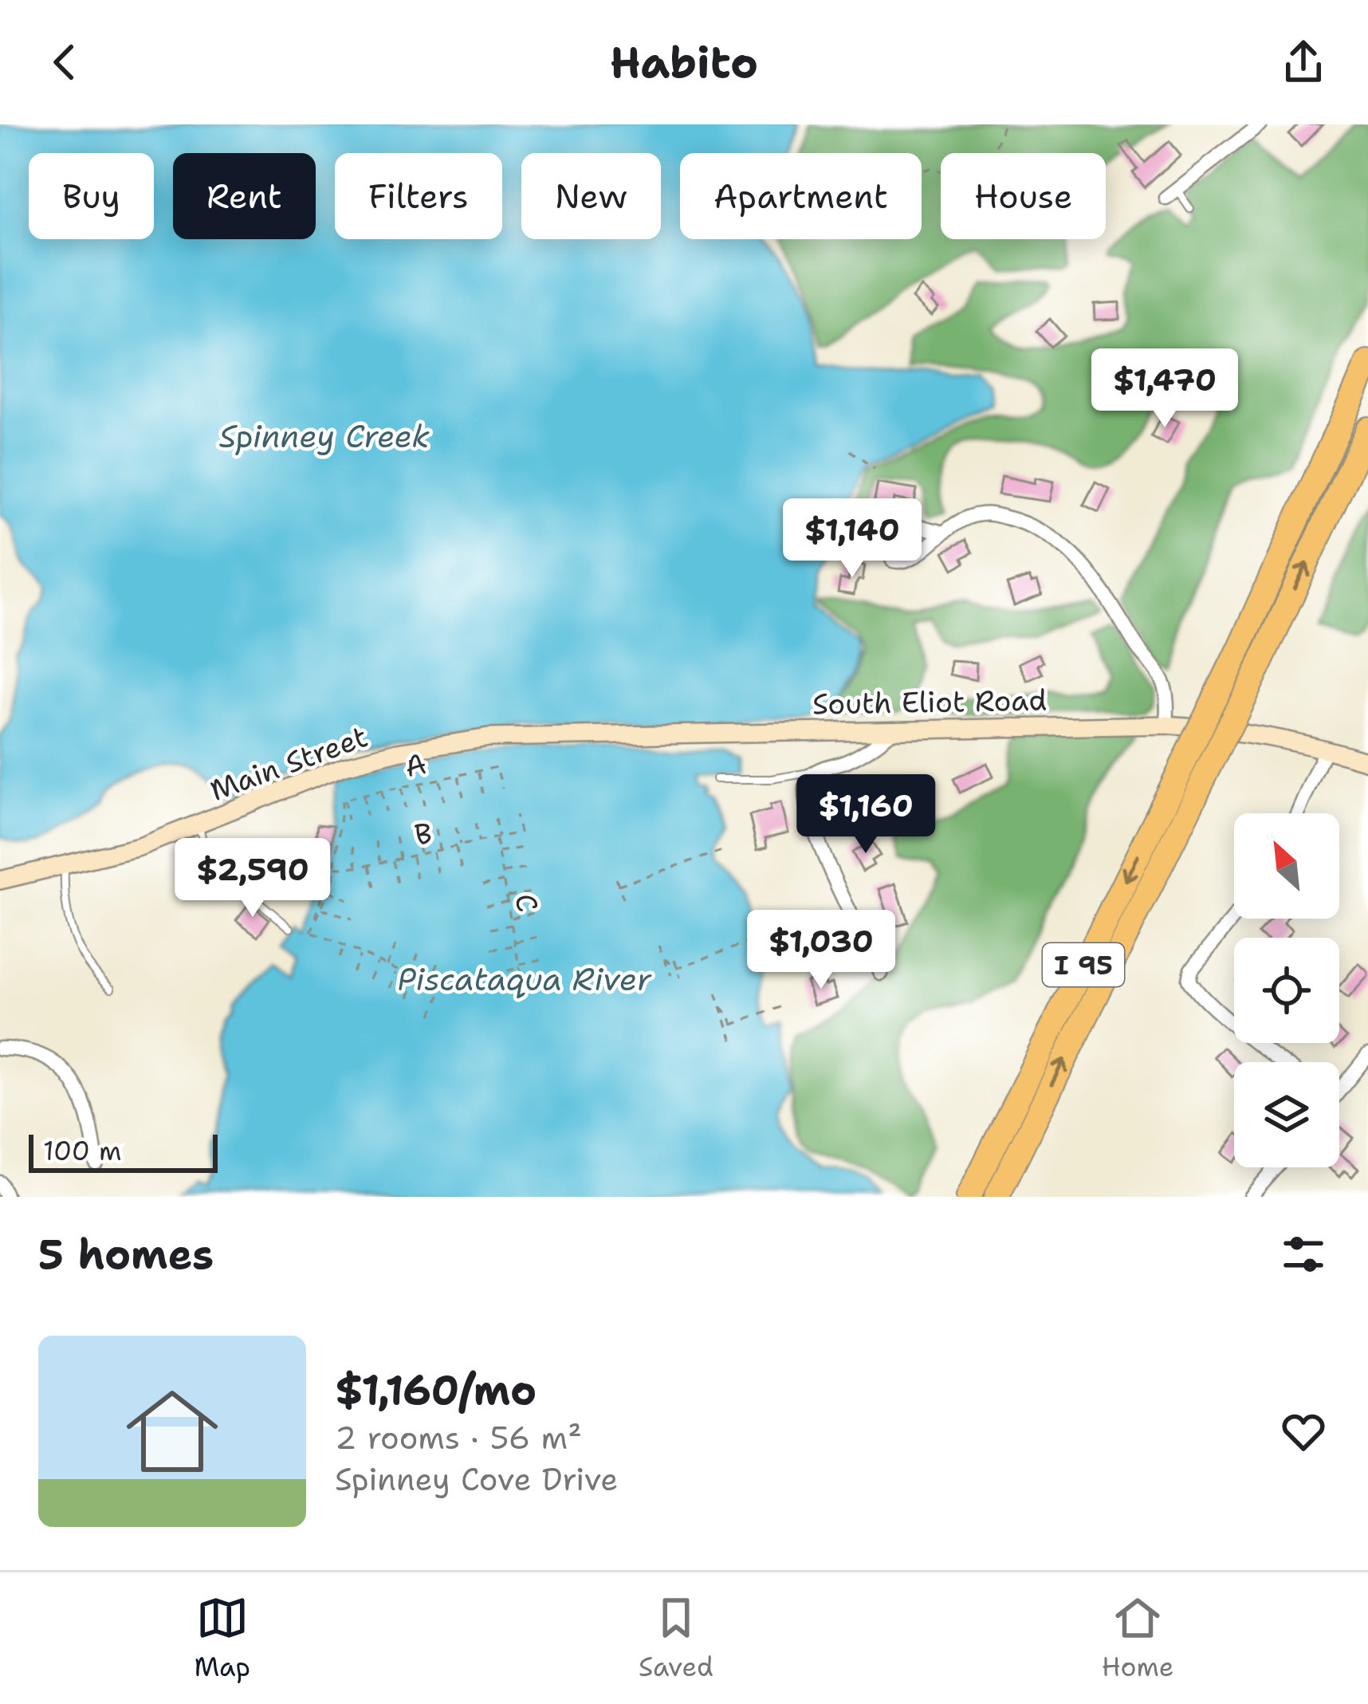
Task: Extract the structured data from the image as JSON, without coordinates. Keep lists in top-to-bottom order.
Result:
{
  "streets": {
    "highway": ["I 95"],
    "main road": ["South Eliot Road", "Main Street"],
    "path": ["A", "B", "C"]
  },
  "crossings": [
    ["South Eliot Road", "Main Street"],
    ["B", "C"]
  ],
  "water": ["Spinney Creek", "Piscataqua River"],
  "scale_bar": "100 m",
  "north": "top left",
  "page": {
    "header": "Habito",
    "chip": [
      "Buy",
      "Rent",
      "Filters",
      "New",
      "Apartment",
      "House"
    ],
    "price": [
      "$1,470",
      "$1,140",
      "$1,160",
      "$2,590",
      "$1,030"
    ],
    "scale": "100 m",
    "heading": "5 homes",
    "list": [
      {
        "name": "$1,160/mo",
        "note": "2 rooms · 56 m² · Spinney Cove Drive"
      }
    ],
    "tabs": ["Map", "Saved", "Home"]
  }
}
